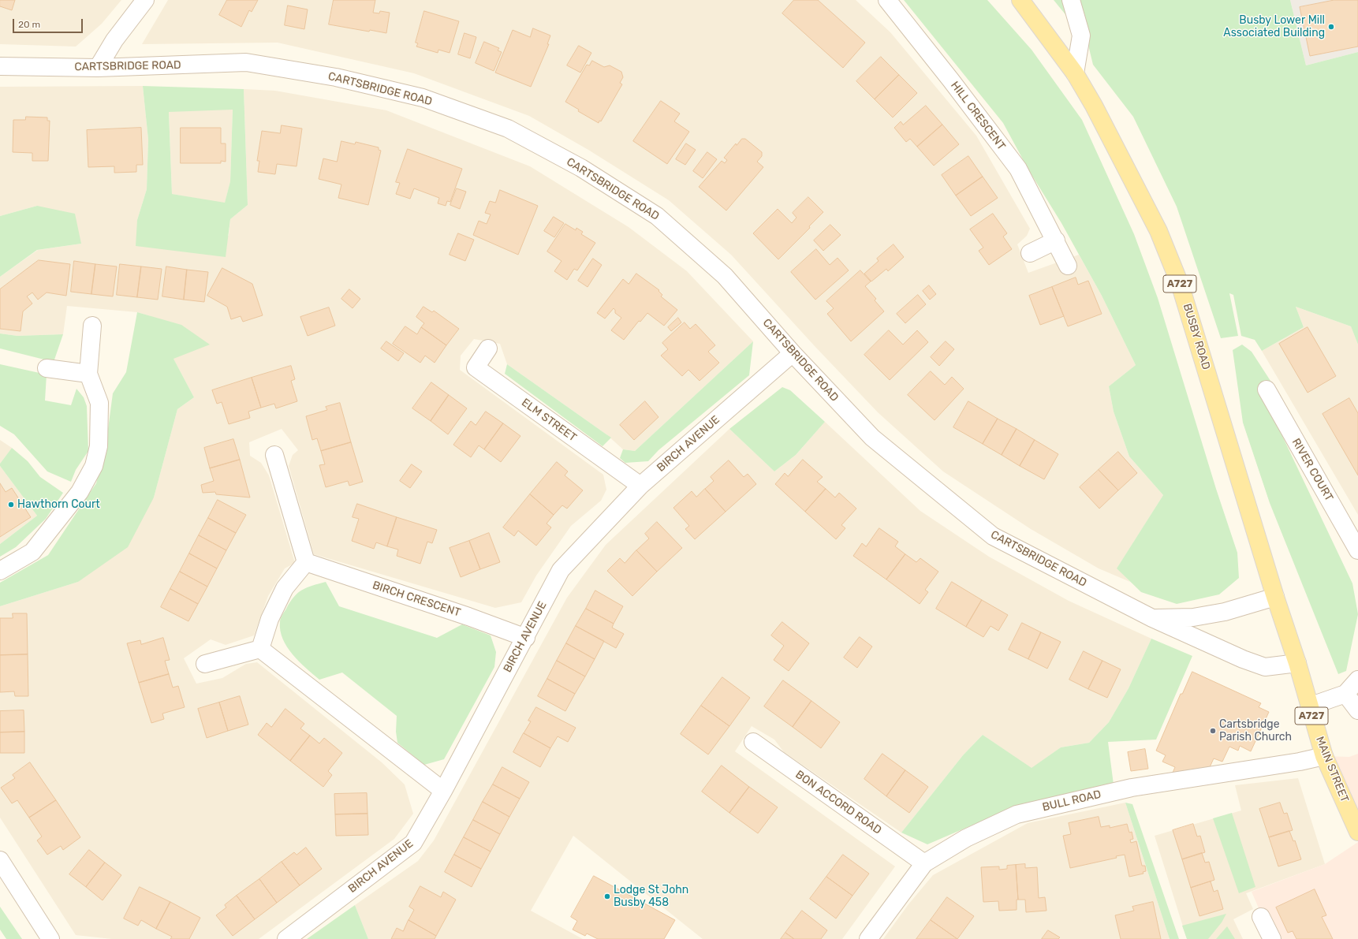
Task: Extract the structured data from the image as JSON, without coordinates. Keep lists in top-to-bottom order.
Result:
{
  "streets": {
    "main road": ["A727", "BUSBY ROAD", "MAIN STREET"],
    "street": [
      "CARTSBRIDGE ROAD",
      "HILL CRESCENT",
      "ELM STREET",
      "BIRCH AVENUE",
      "RIVER COURT",
      "BIRCH CRESCENT",
      "BULL ROAD",
      "BON ACCORD ROAD"
    ]
  },
  "crossings": [
    ["CARTSBRIDGE ROAD", "BIRCH AVENUE"],
    ["CARTSBRIDGE ROAD", "MAIN STREET"],
    ["BUSBY ROAD", "MAIN STREET"],
    ["ELM STREET", "BIRCH AVENUE"],
    ["BIRCH AVENUE", "BIRCH CRESCENT"],
    ["MAIN STREET", "BULL ROAD"],
    ["BULL ROAD", "BON ACCORD ROAD"]
  ],
  "places": [
    "Busby Lower Mill Associated Building",
    "Hawthorn Court",
    "Cartsbridge Parish Church",
    "Lodge St John Busby 458"
  ],
  "scale_bar": "20 m"
}
